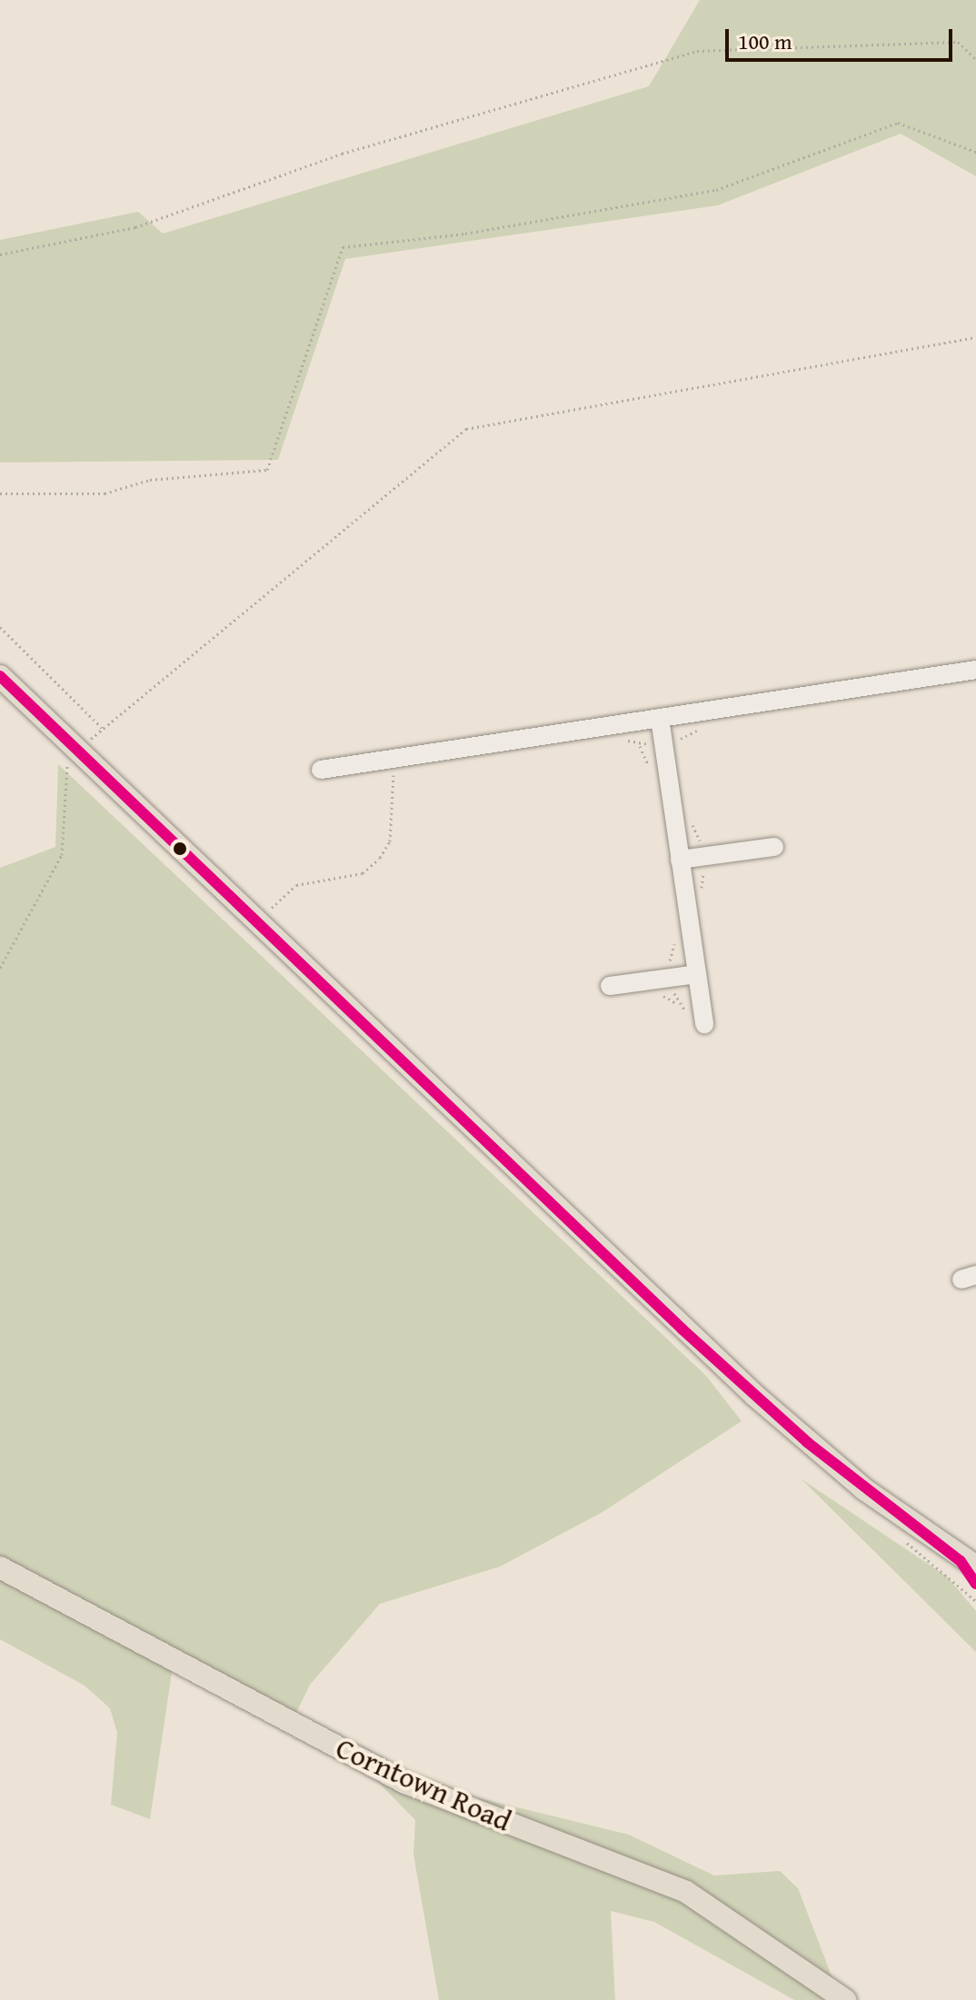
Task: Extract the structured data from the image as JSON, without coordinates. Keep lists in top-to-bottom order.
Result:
{
  "streets": {
    "main road": ["Corntown Road"]
  },
  "scale_bar": "100 m"
}
